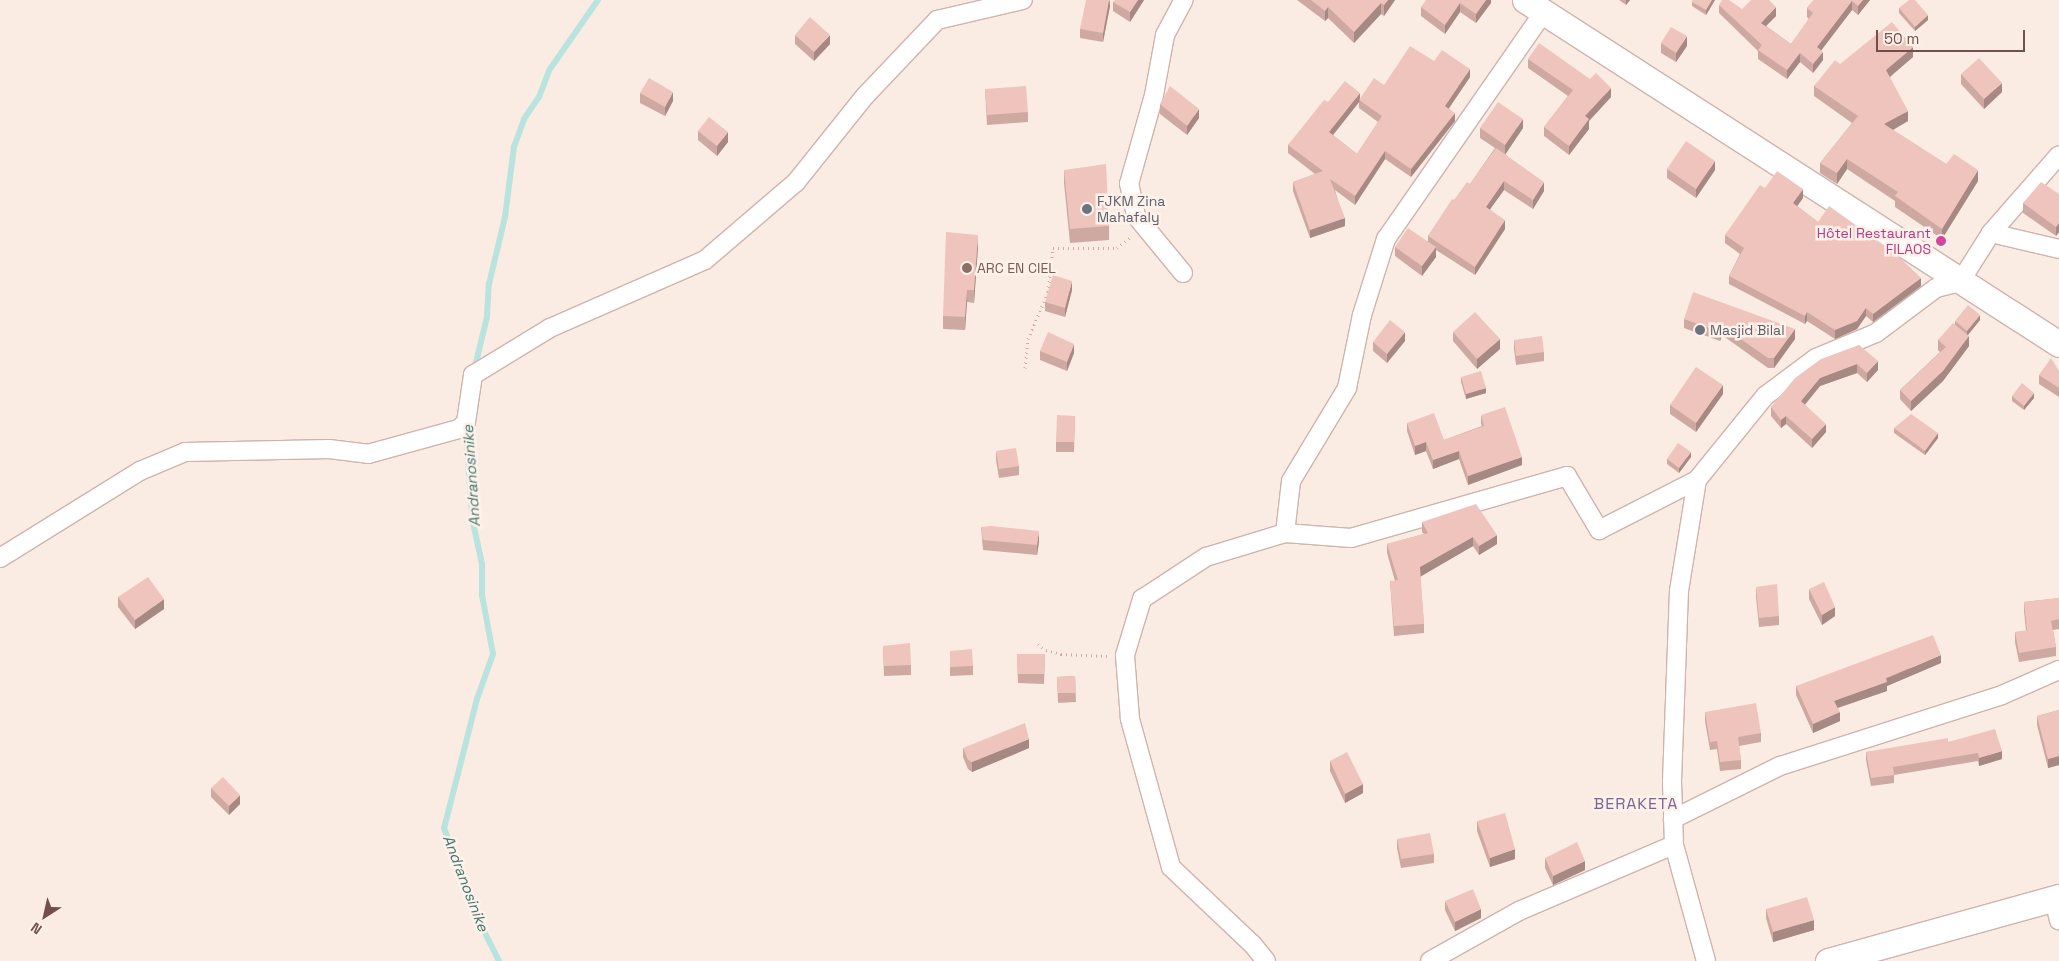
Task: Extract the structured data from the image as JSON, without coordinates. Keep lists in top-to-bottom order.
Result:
{
  "districts": ["BERAKETA"],
  "water": ["Andranosinike"],
  "places": [
    "FJKM Zina Mahafaly",
    "Hôtel Restaurant FILAOS",
    "ARC EN CIEL",
    "Masjid Bilal"
  ],
  "scale_bar": "50 m",
  "north": "bottom left"
}
